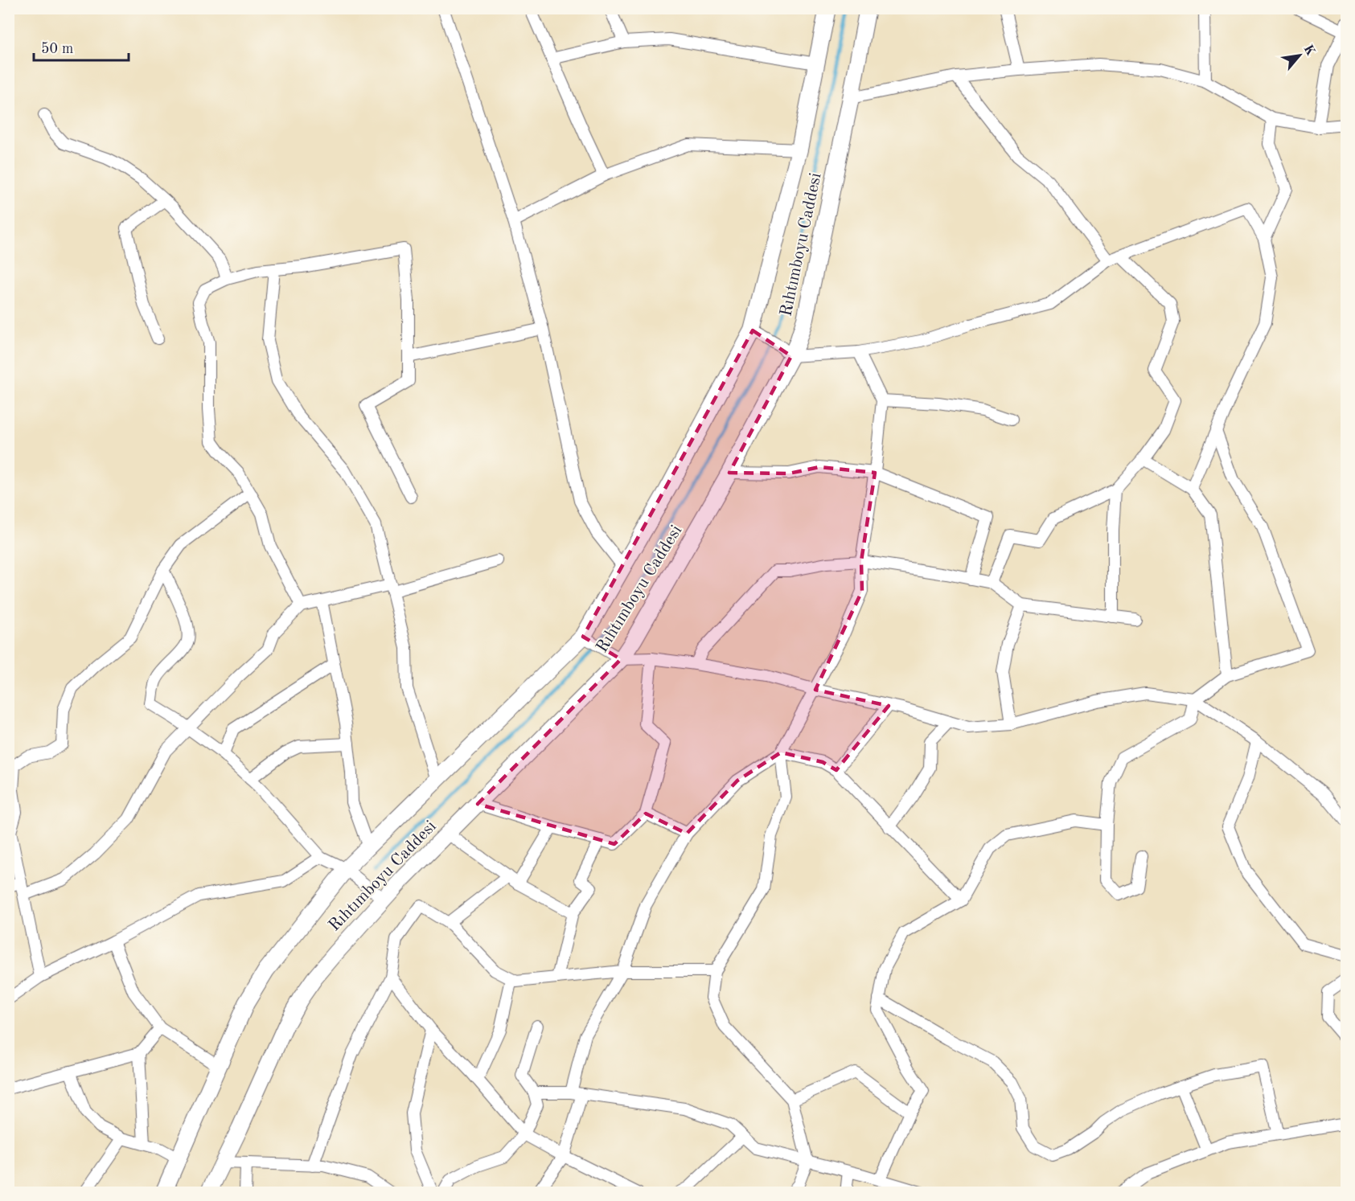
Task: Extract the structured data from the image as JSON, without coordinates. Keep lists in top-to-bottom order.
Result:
{
  "streets": {
    "street": ["Rıhtımboyu Caddesi"]
  },
  "scale_bar": "50 m",
  "north": "top right"
}
